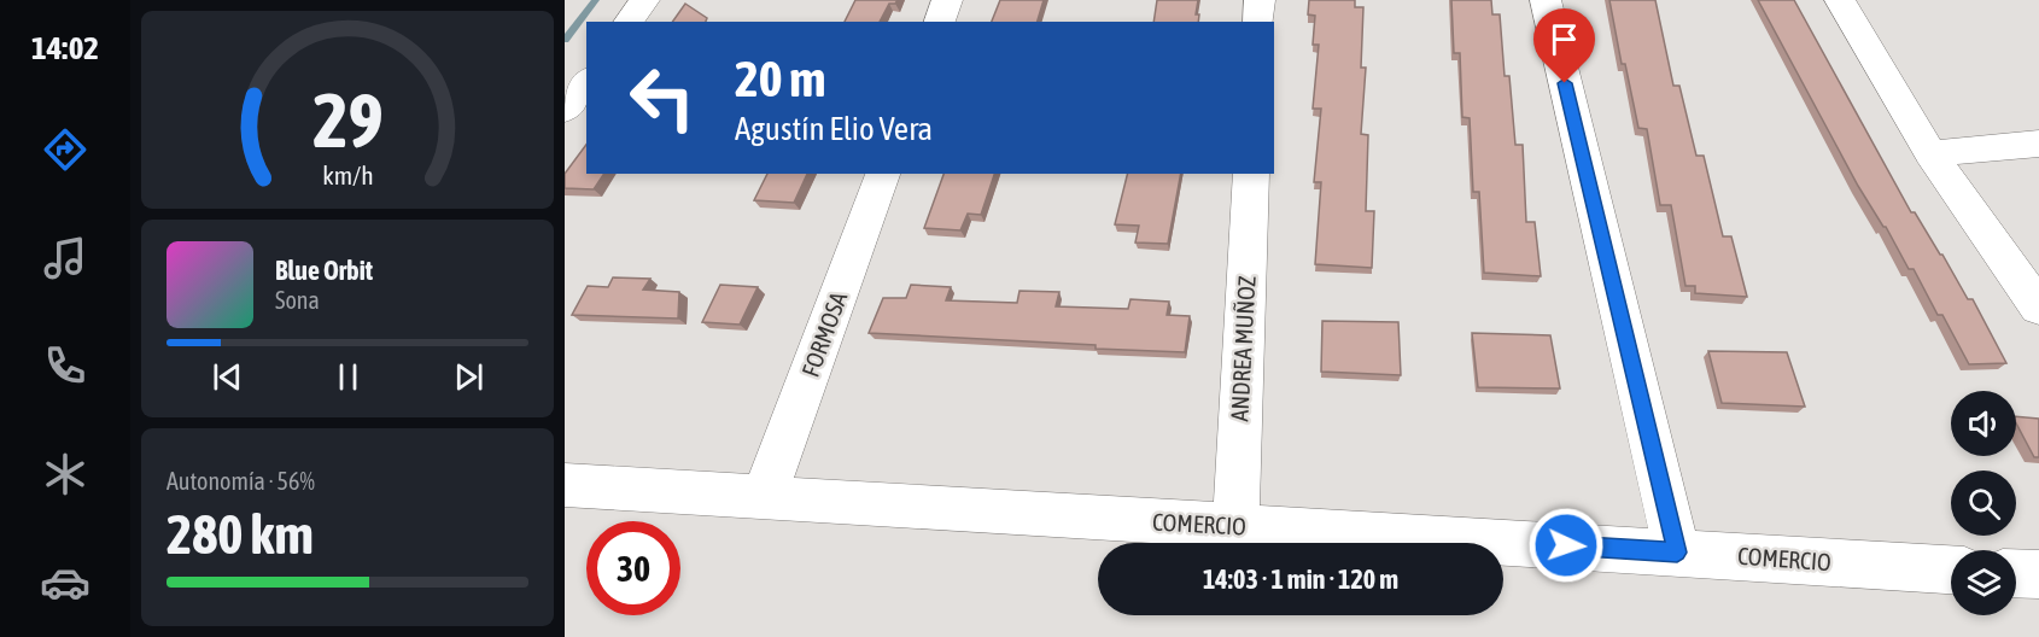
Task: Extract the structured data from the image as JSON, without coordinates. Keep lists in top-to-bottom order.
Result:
{
  "streets": {
    "street": ["FORMOSA", "ANDREA MUÑOZ", "COMERCIO"]
  },
  "crossings": [
    ["FORMOSA", "COMERCIO"],
    ["ANDREA MUÑOZ", "COMERCIO"]
  ],
  "page": {
    "tabs": "14:02",
    "turn": ["20 m", "Agustín Elio Vera"],
    "song": ["Blue Orbit", "Sona"],
    "tile": ["Autonomía · 56%", "280 km"],
    "limit": "30",
    "trip": "14:03 · 1 min · 120 m",
    "gauge": ["29", "km/h"]
  }
}
